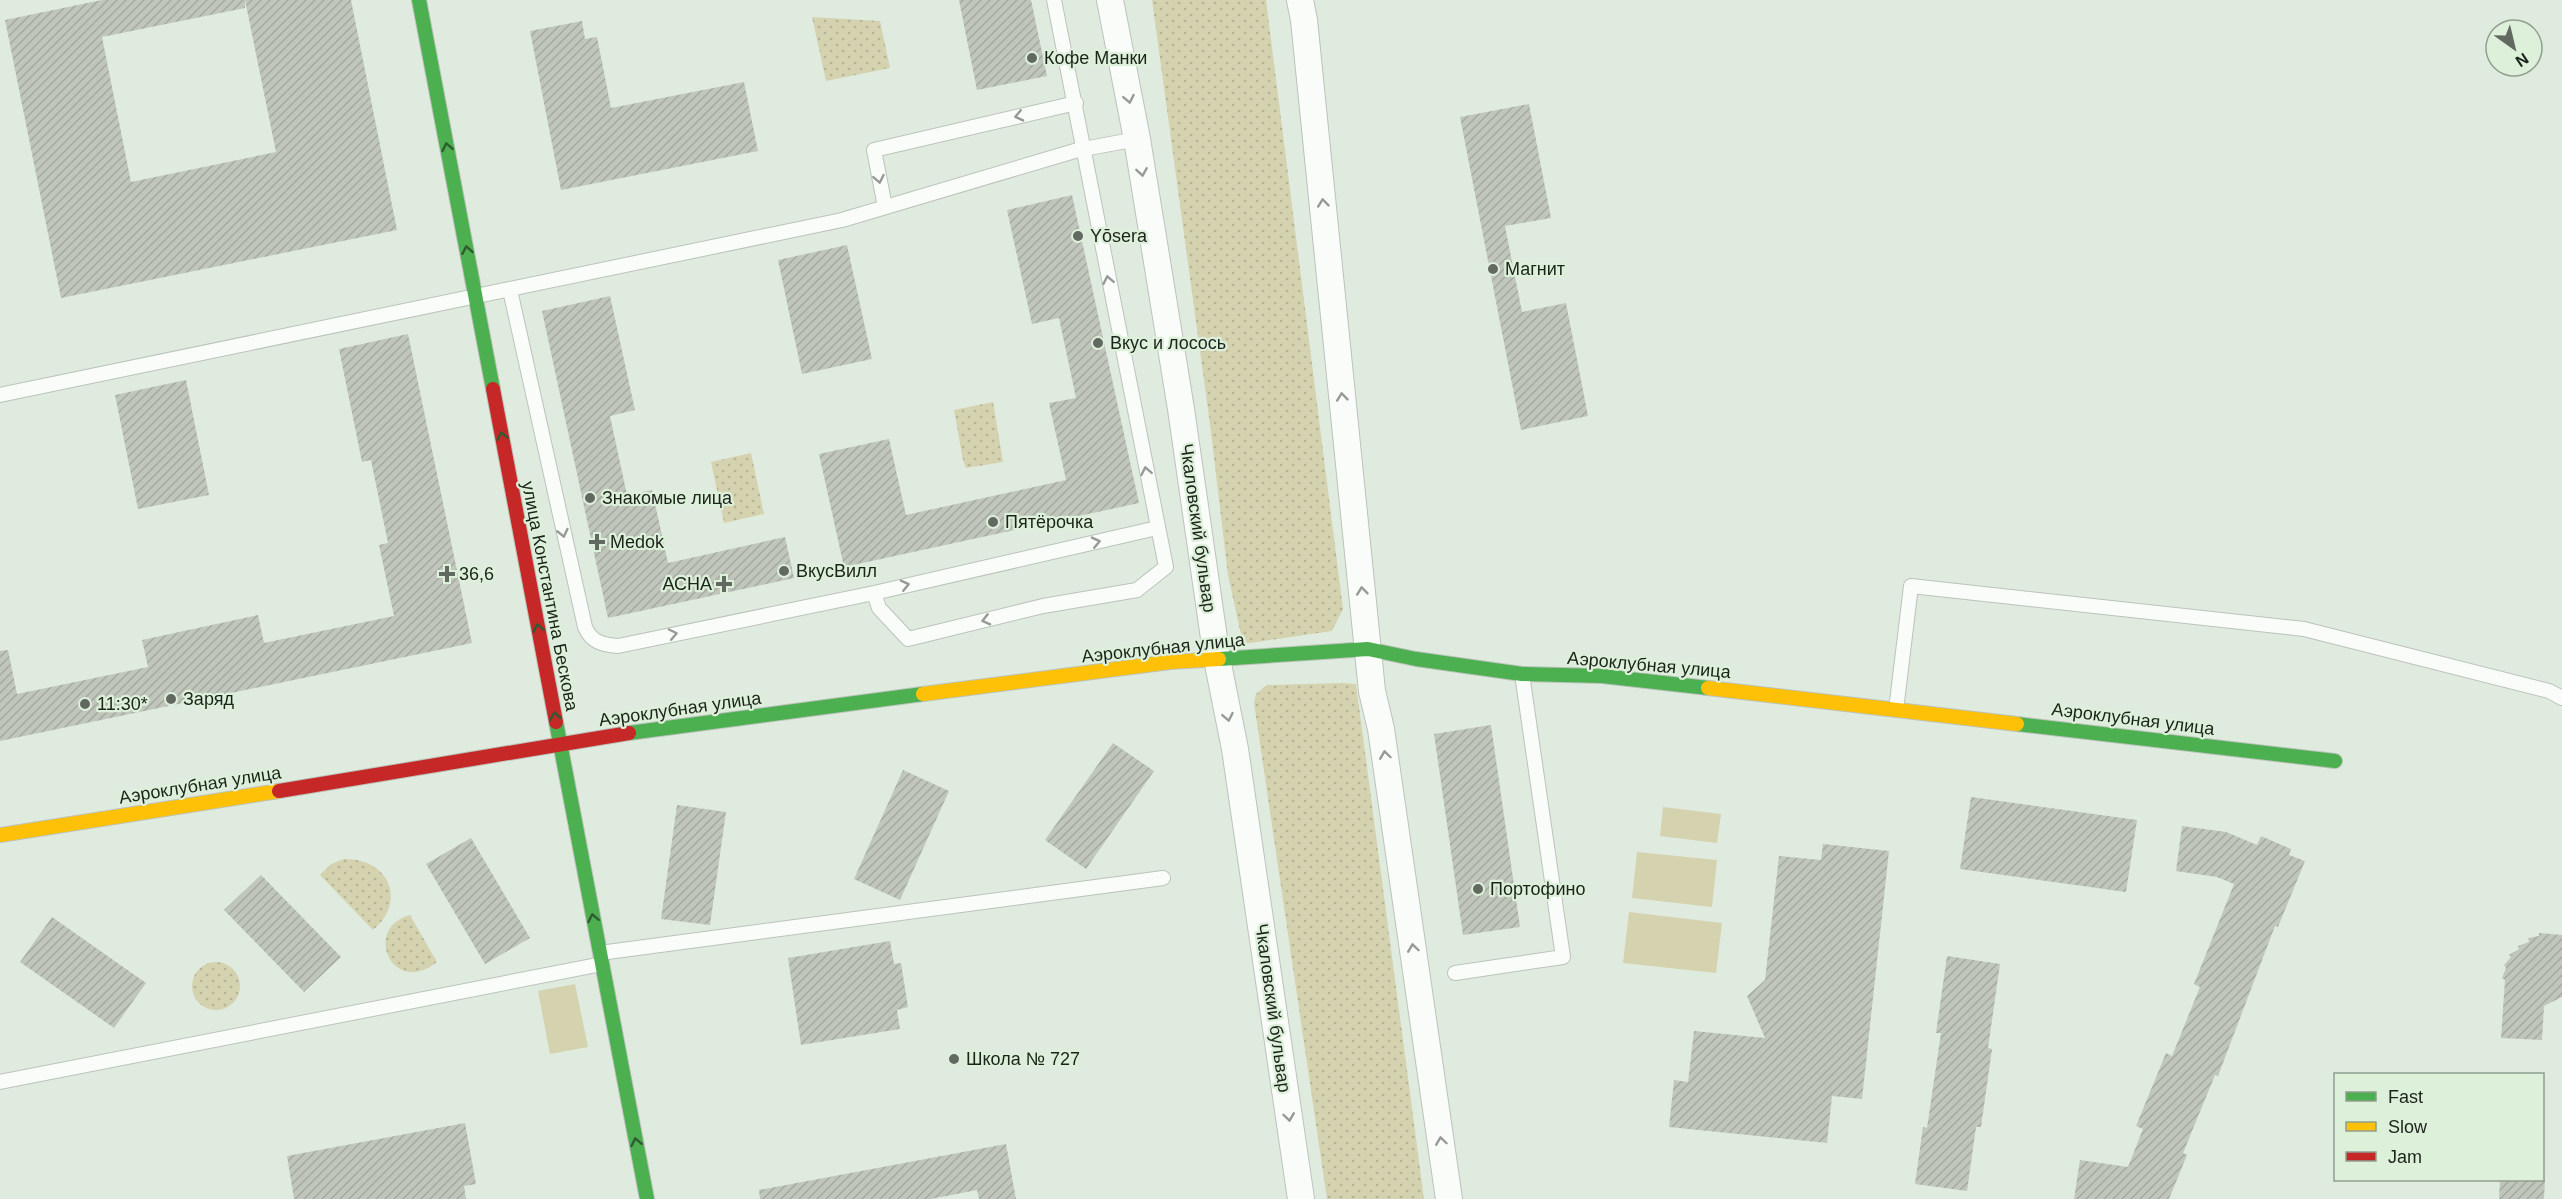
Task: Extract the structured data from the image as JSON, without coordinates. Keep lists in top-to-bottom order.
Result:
{
  "streets": {
    "street": ["Чкаловский бульвар", "улица Константина Бескова", "Аэроклубная улица"]
  },
  "crossings": [
    ["Чкаловский бульвар", "Аэроклубная улица"],
    ["улица Константина Бескова", "Аэроклубная улица"]
  ],
  "one_way": ["улица Константина Бескова"],
  "places": {
    "other": [
      "Кофе Манки",
      "Yōsera",
      "Магнит",
      "Вкус и лосось",
      "Знакомые лица",
      "Пятёрочка",
      "ВкусВилл",
      "Заряд",
      "11:30*",
      "Портофино",
      "Школа № 727"
    ],
    "health": ["Medok", "36,6", "АСНА"]
  },
  "legend": ["Fast", "Slow", "Jam"],
  "north": "bottom right"
}
